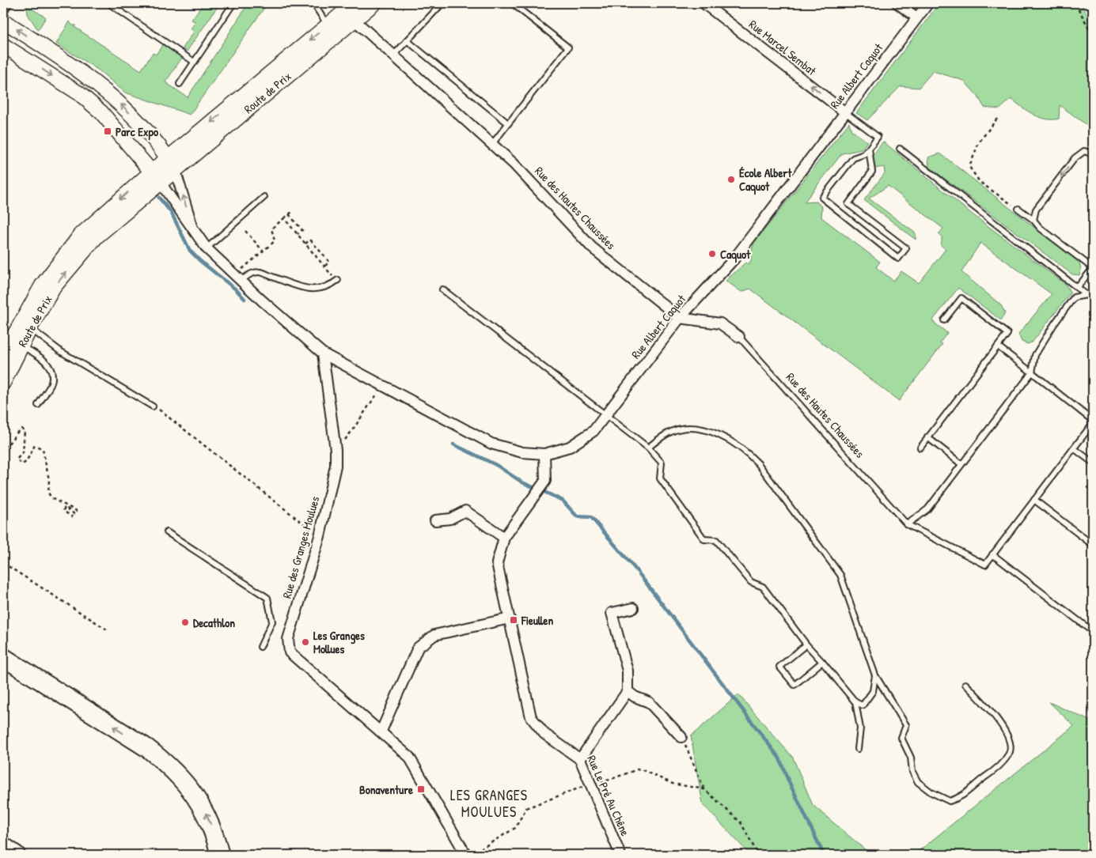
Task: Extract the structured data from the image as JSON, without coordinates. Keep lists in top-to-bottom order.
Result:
{
  "streets": {
    "main road": ["Route de Prix"],
    "street": [
      "Rue Marcel Sembat",
      "Rue Albert Caquot",
      "Rue des Hautes Chaussées",
      "Rue des Granges Moulues",
      "Rue Le Pré Au Chêne"
    ]
  },
  "crossings": [
    ["Rue Marcel Sembat", "Rue Albert Caquot"],
    ["Rue Albert Caquot", "Rue des Hautes Chaussées"],
    ["Rue Albert Caquot", "Rue des Granges Moulues"],
    ["Rue Albert Caquot", "Rue Le Pré Au Chêne"],
    ["Route de Prix", "Rue des Hautes Chaussées"]
  ],
  "one_way": ["Rue Marcel Sembat"],
  "districts": ["LES GRANGES MOULUES"],
  "places": {
    "transit": ["Parc Expo", "Fieullen", "Bonaventure"],
    "other": [
      "École Albert Caquot",
      "Caquot",
      "Decathlon",
      "Les Granges Mollues"
    ]
  }
}
